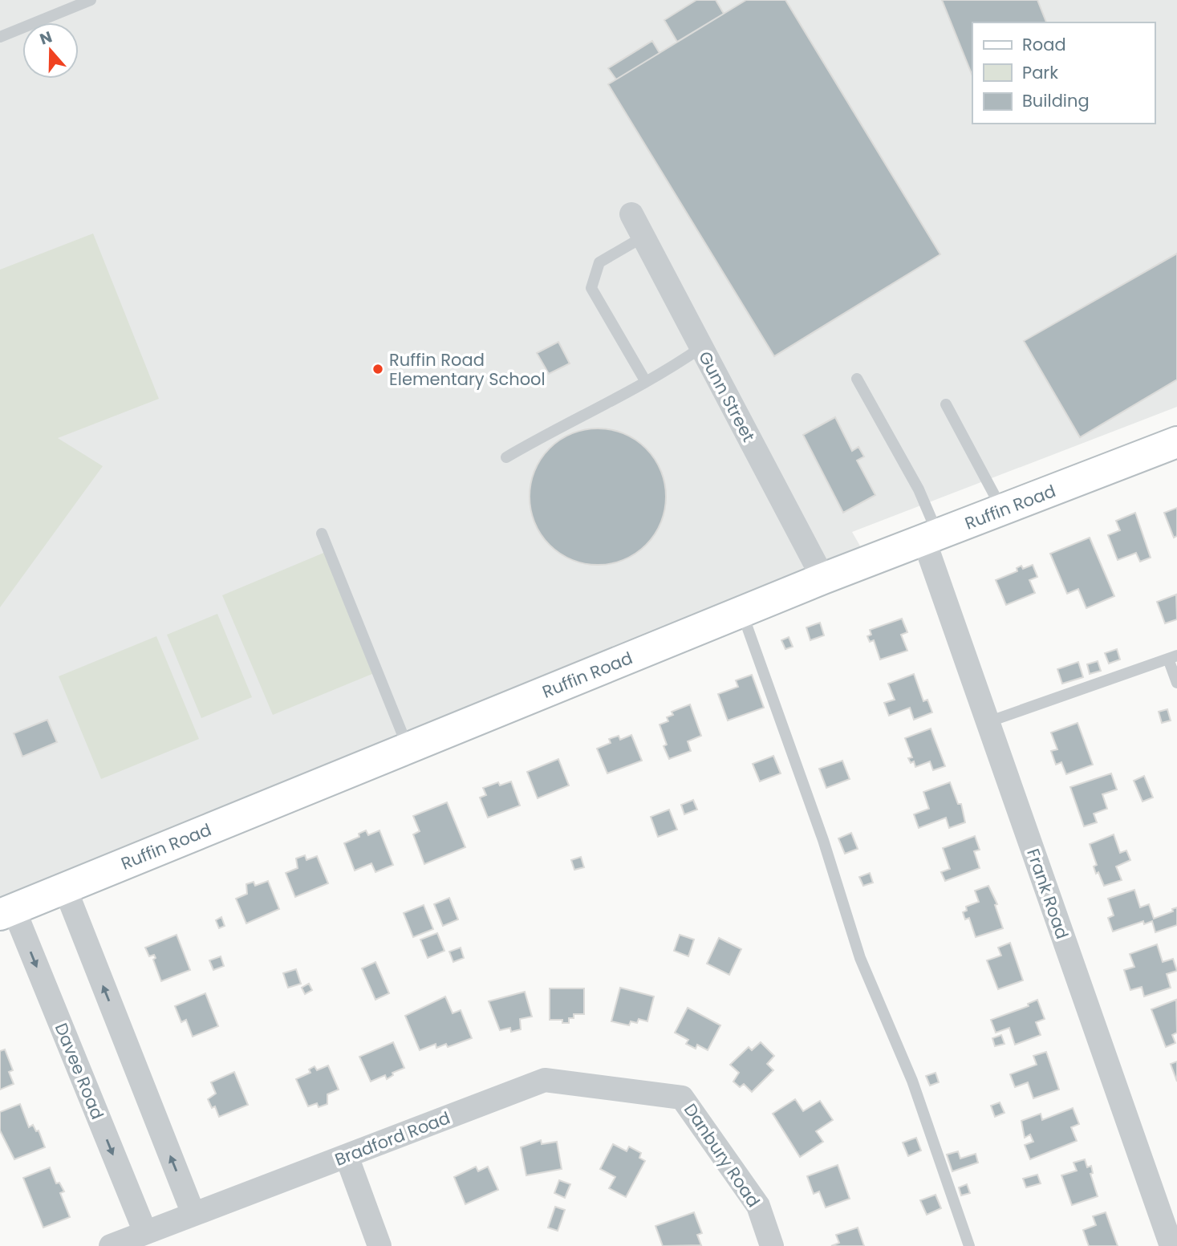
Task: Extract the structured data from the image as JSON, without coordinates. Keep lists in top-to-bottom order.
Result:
{
  "streets": {
    "street": [
      "Gunn Street",
      "Ruffin Road",
      "Frank Road",
      "Davee Road",
      "Bradford Road",
      "Danbury Road"
    ]
  },
  "crossings": [
    ["Gunn Street", "Ruffin Road"],
    ["Ruffin Road", "Frank Road"],
    ["Ruffin Road", "Davee Road"],
    ["Davee Road", "Bradford Road"],
    ["Bradford Road", "Danbury Road"]
  ],
  "places": ["Ruffin Road Elementary School"],
  "legend": ["Road", "Park", "Building"],
  "north": "top"
}
